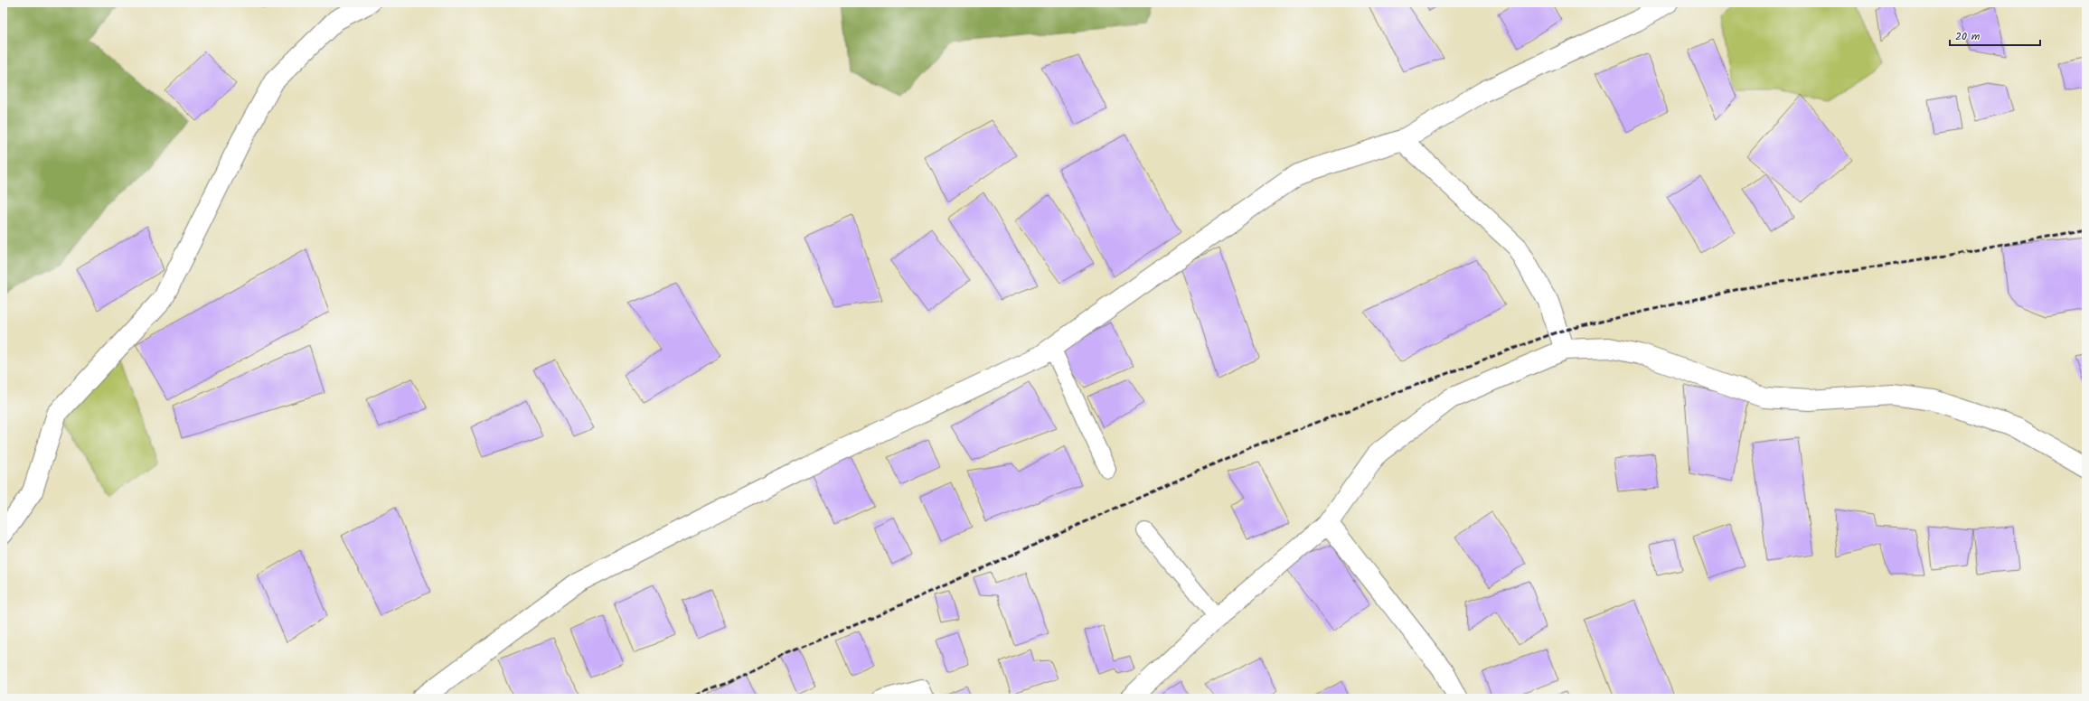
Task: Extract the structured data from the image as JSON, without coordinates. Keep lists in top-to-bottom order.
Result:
{
  "scale_bar": "20 m"
}
